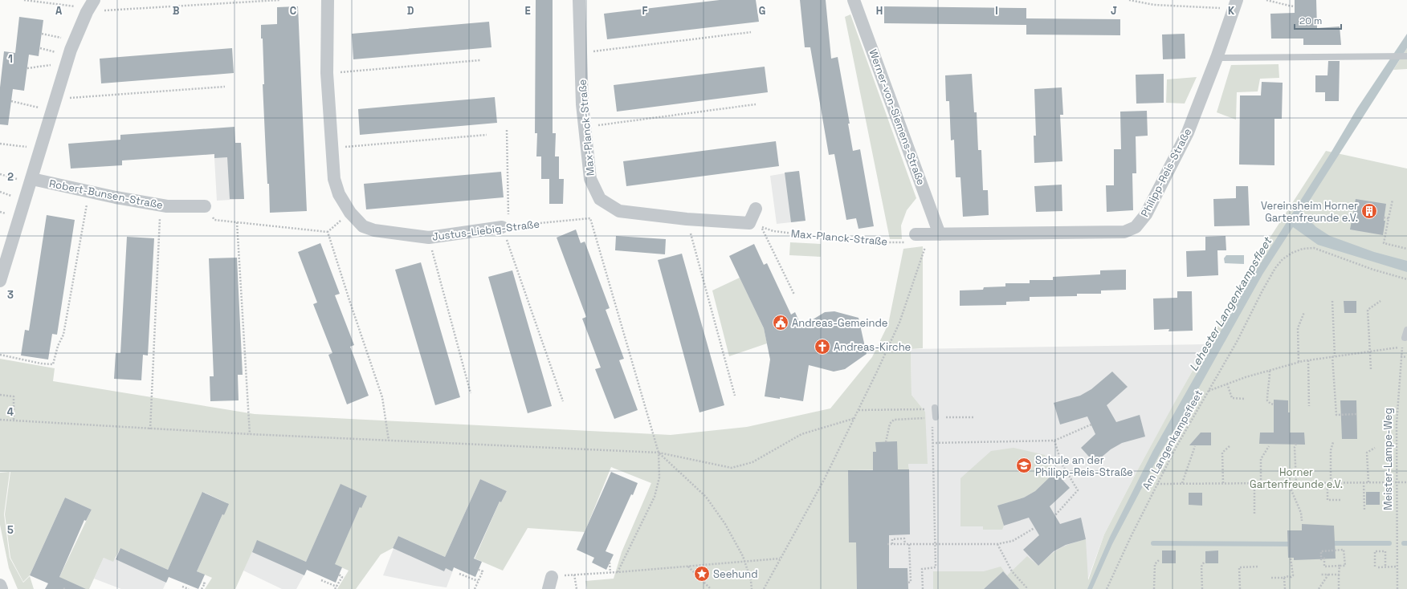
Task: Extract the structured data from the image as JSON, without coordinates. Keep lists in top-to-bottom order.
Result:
{
  "streets": {
    "street": [
      "Werner-von-Siemens-Straße",
      "Max-Planck-Straße",
      "Philipp-Reis-Straße",
      "Robert-Bunsen-Straße",
      "Justus-Liebig-Straße"
    ],
    "path": ["Am Langenkampsfleet", "Meister-Lampe-Weg"]
  },
  "crossings": [
    ["Werner-von-Siemens-Straße", "Philipp-Reis-Straße"],
    ["Max-Planck-Straße", "Philipp-Reis-Straße"]
  ],
  "water": ["Lehester Langenkampsfleet"],
  "parks": ["Horner Gartenfreunde e.V."],
  "places": {
    "building": ["Vereinsheim Horner Gartenfreunde e.V."],
    "public building": ["Andreas-Gemeinde"],
    "church": ["Andreas-Kirche"],
    "school or university": ["Schule an der Philipp-Reis-Straße"],
    "place": ["Seehund"]
  },
  "scale_bar": "20 m",
  "grid": {
    "columns": [
      "A",
      "B",
      "C",
      "D",
      "E",
      "F",
      "G",
      "H",
      "I",
      "J",
      "K"
    ],
    "rows": [
      "1",
      "2",
      "3",
      "4",
      "5"
    ]
  }
}
